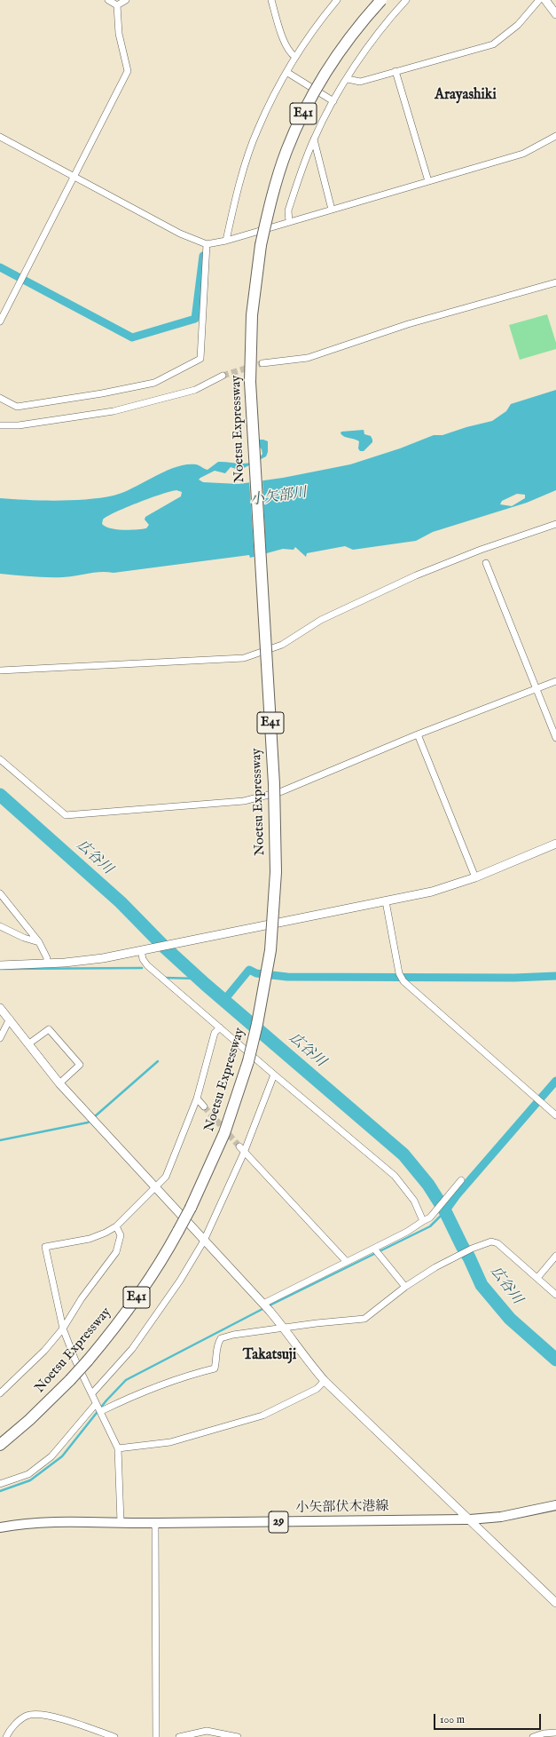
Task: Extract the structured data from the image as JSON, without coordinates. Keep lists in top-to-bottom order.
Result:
{
  "streets": {
    "highway": ["E41", "Noetsu Expressway"],
    "main road": ["小矢部伏木港線", "29"]
  },
  "districts": ["Arayashiki", "Takatsuji"],
  "water": ["小矢部川", "広谷川"],
  "scale_bar": "100 m"
}
